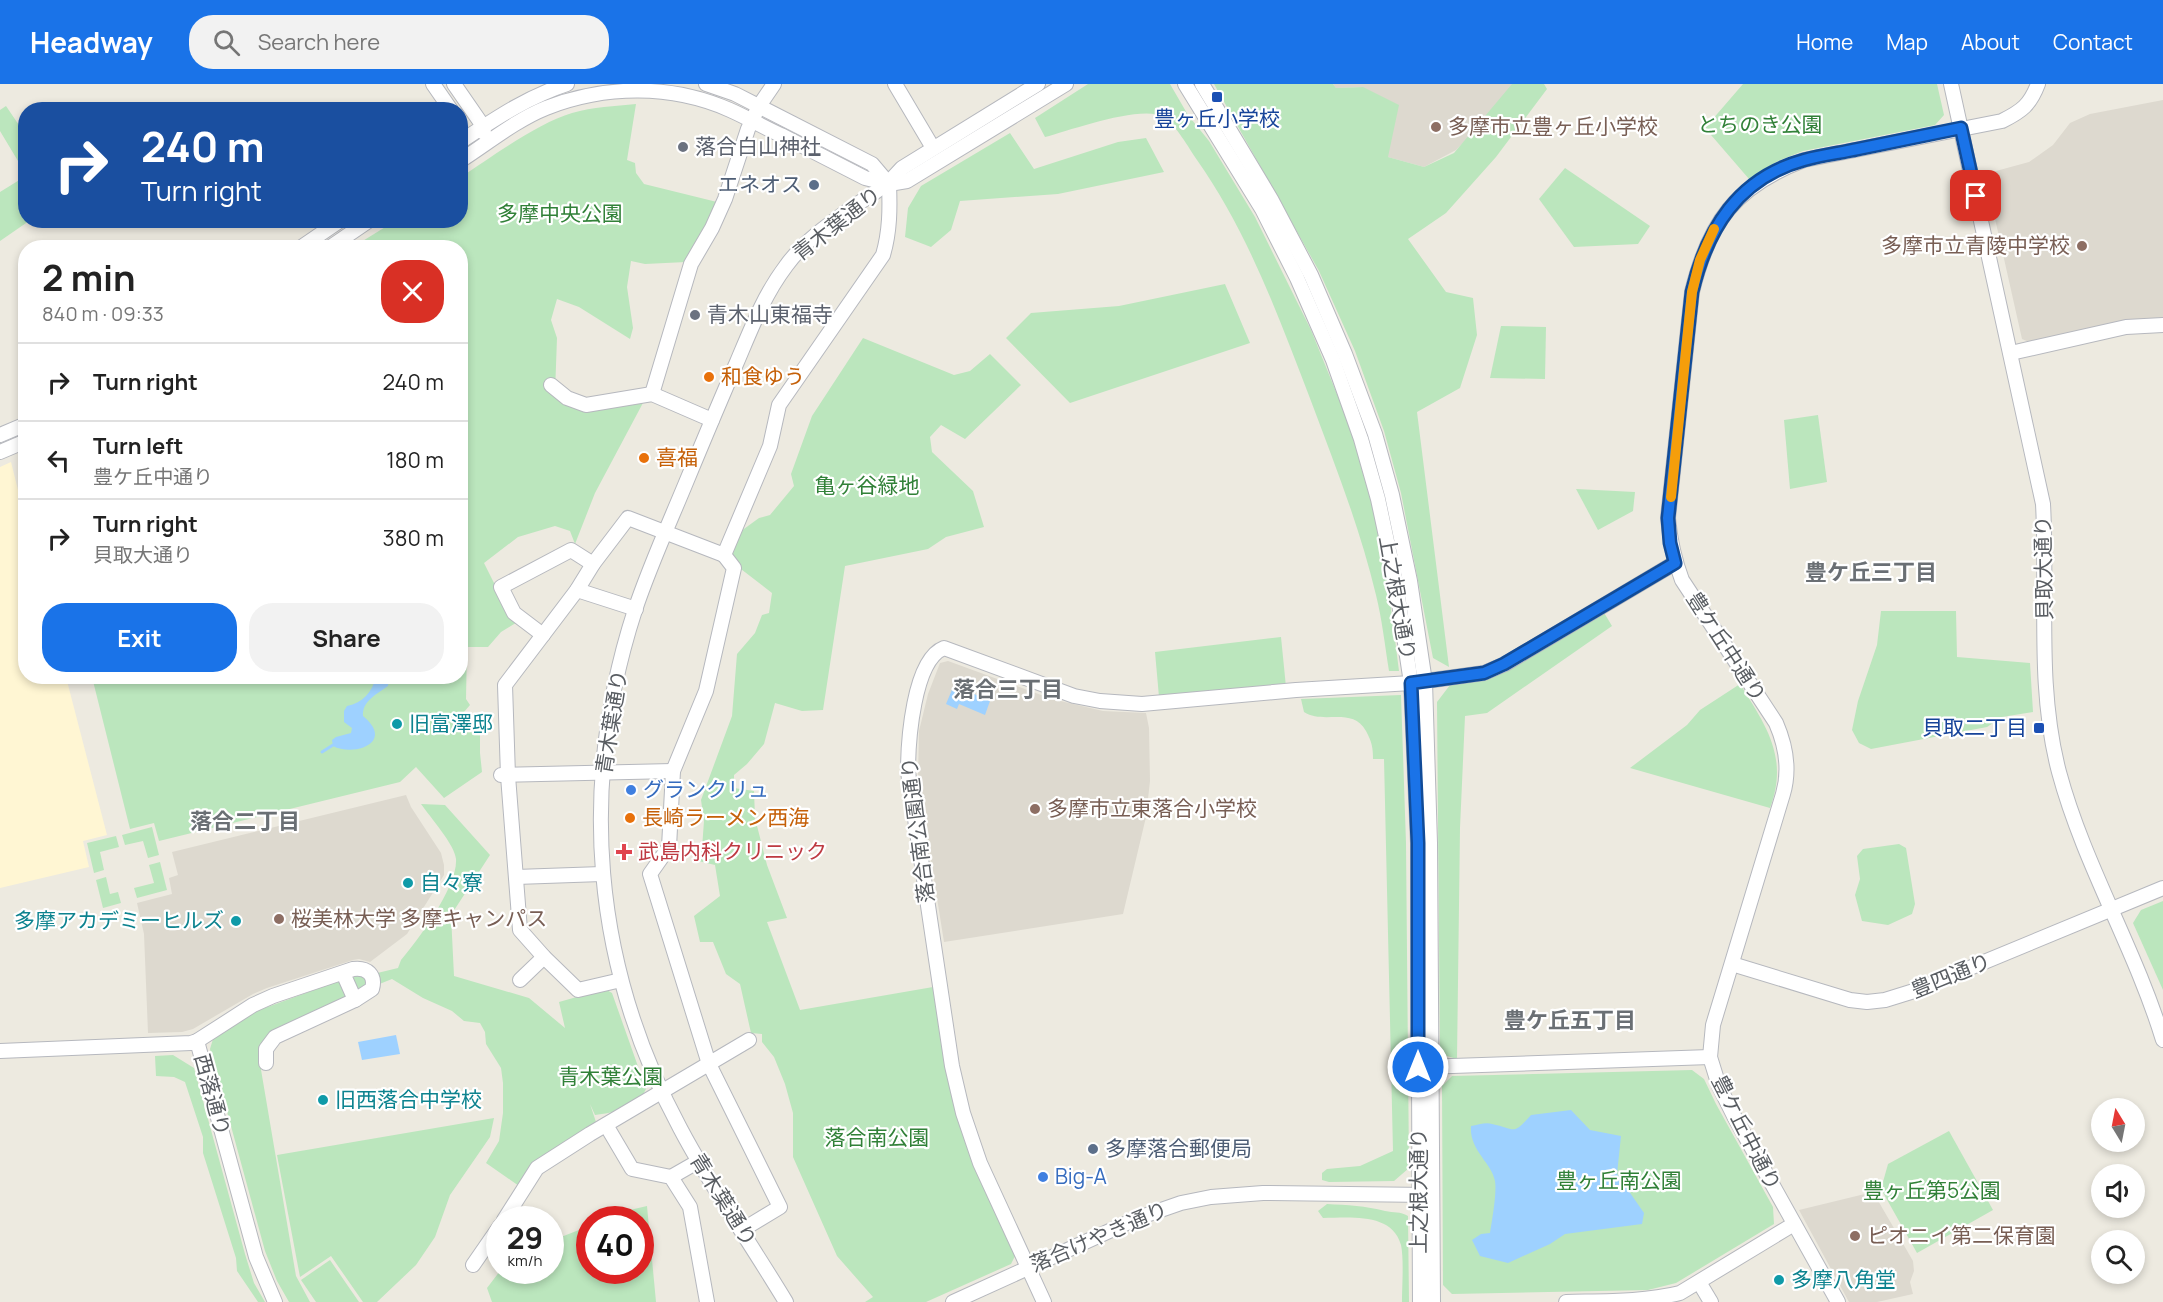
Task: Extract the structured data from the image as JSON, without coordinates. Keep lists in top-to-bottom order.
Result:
{
  "streets": {
    "street": [
      "青木葉通り",
      "貝取大通り",
      "上之根大通り",
      "豊ケ丘中通り",
      "落合南公園通り",
      "豊四通り",
      "西落通り",
      "落合けやき通り"
    ]
  },
  "crossings": [
    ["貝取大通り", "豊ケ丘中通り"],
    ["貝取大通り", "豊四通り"],
    ["上之根大通り", "落合南公園通り"],
    ["上之根大通り", "落合けやき通り"],
    ["豊ケ丘中通り", "落合南公園通り"],
    ["豊ケ丘中通り", "豊四通り"],
    ["落合南公園通り", "落合けやき通り"]
  ],
  "districts": [
    "豊ケ丘三丁目",
    "落合三丁目",
    "落合二丁目",
    "豊ケ丘五丁目"
  ],
  "parks": [
    "とちのき公園",
    "多摩中央公園",
    "亀ヶ谷緑地",
    "青木葉公園",
    "落合南公園",
    "豊ヶ丘南公園",
    "豊ヶ丘第5公園"
  ],
  "places": {
    "transit": ["豊ヶ丘小学校", "貝取二丁目"],
    "other": [
      "多摩市立豊ヶ丘小学校",
      "落合白山神社",
      "エネオス",
      "多摩市立青陵中学校",
      "青木山東福寺",
      "和食ゆう",
      "喜福",
      "旧富澤邸",
      "グランクリュ",
      "多摩市立東落合小学校",
      "長崎ラーメン西海",
      "自々寮",
      "桜美林大学 多摩キャンパス",
      "多摩アカデミーヒルズ",
      "旧西落合中学校",
      "多摩落合郵便局",
      "Big-A",
      "ピオニイ第二保育園",
      "多摩八角堂"
    ],
    "health": ["武島内科クリニック"]
  },
  "north": "top",
  "page": {
    "header": "Headway",
    "search": "Search here",
    "nav": [
      "Home",
      "Map",
      "About",
      "Contact"
    ],
    "turn": ["240 m", "Turn right"],
    "heading": ["2 min", "840 m · 09:33"],
    "list": [
      {
        "name": "Turn right",
        "value": "240 m"
      },
      {
        "name": "Turn left",
        "note": "豊ケ丘中通り",
        "value": "180 m"
      },
      {
        "name": "Turn right",
        "note": "貝取大通り",
        "value": "380 m"
      }
    ],
    "buttons": ["Exit", "Share"],
    "speed": "29 km/h",
    "limit": "40"
  }
}
